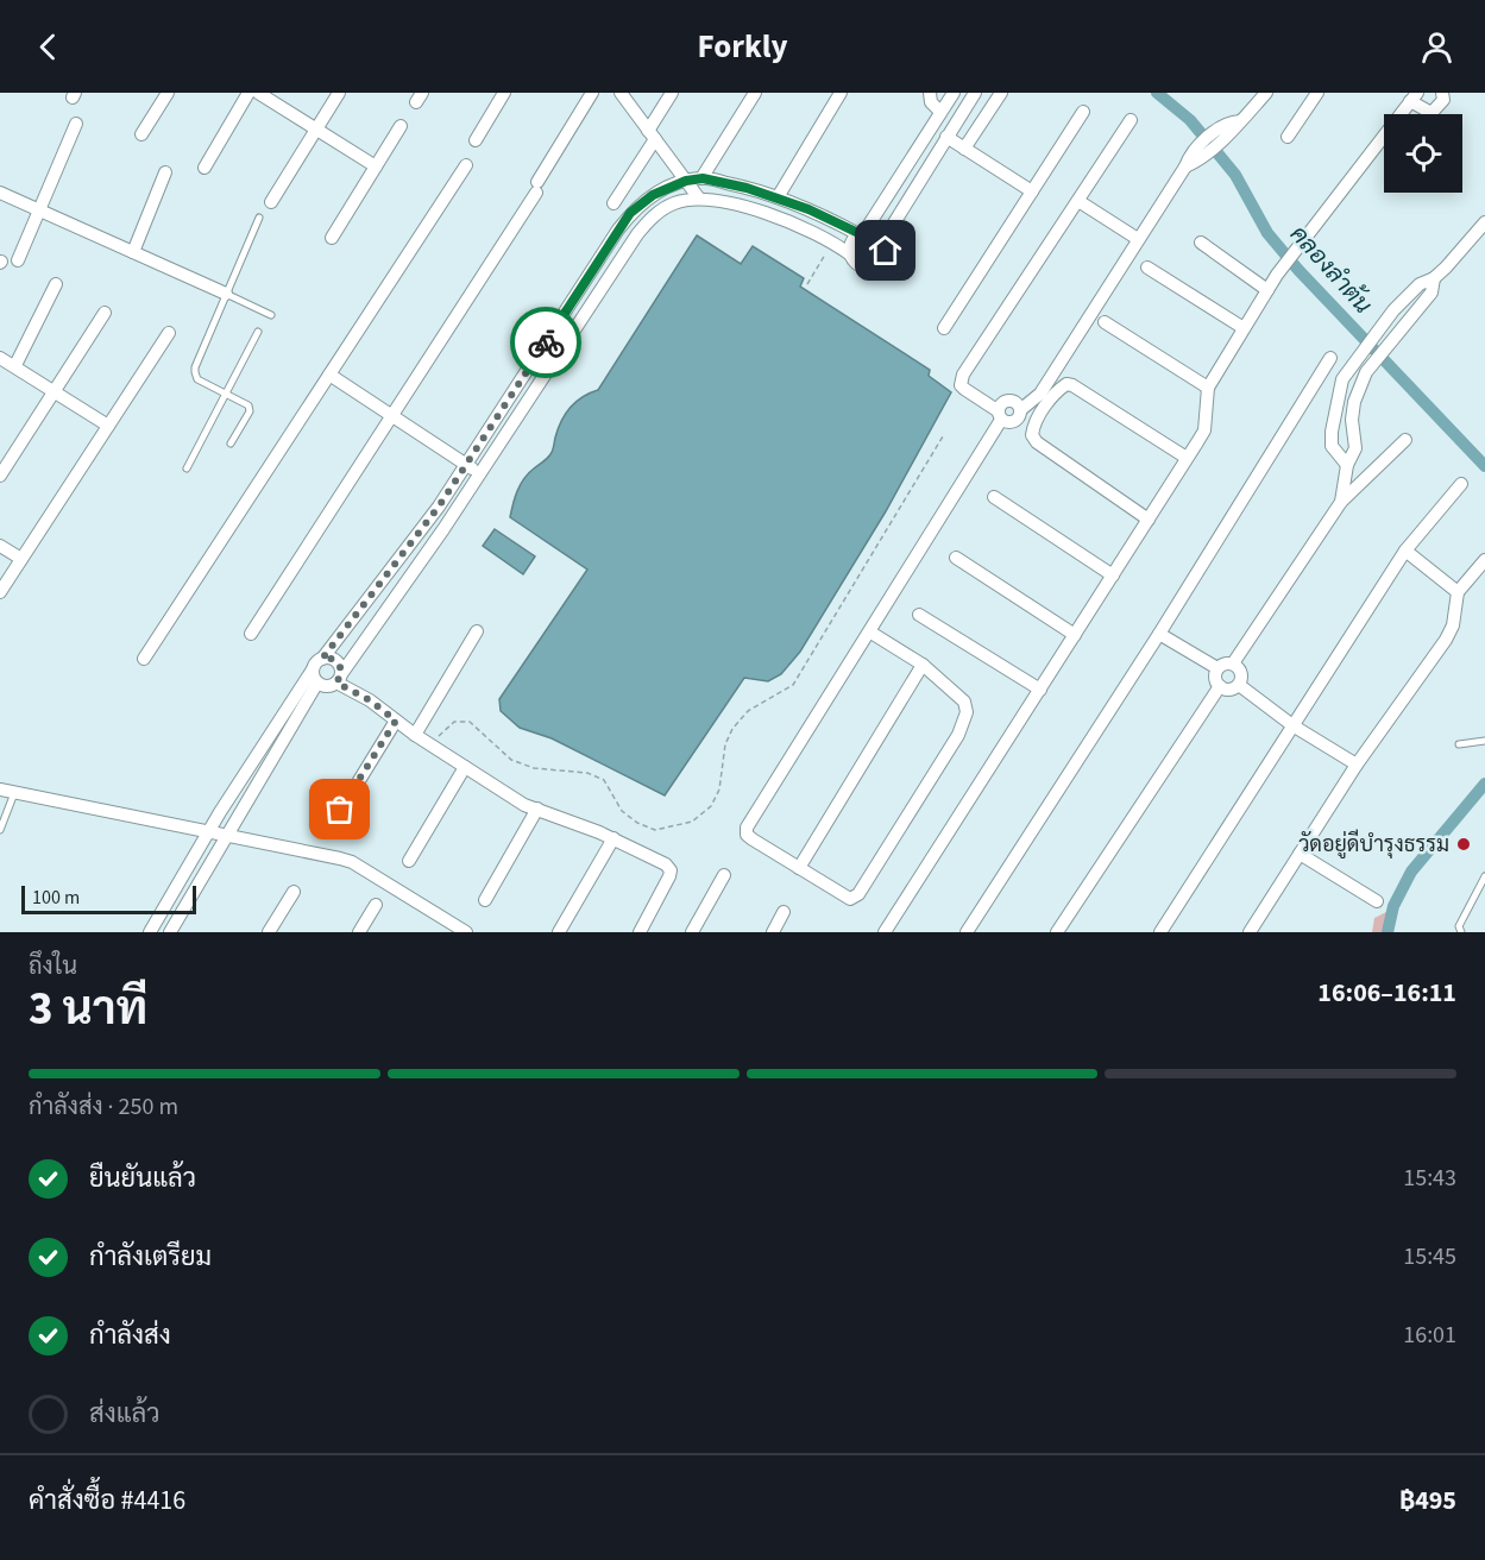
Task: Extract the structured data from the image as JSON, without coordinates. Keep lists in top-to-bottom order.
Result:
{
  "water": ["คลองลำต้น"],
  "places": ["วัดอยู่ดีบำรุงธรรม"],
  "scale_bar": "100 m",
  "page": {
    "header": "Forkly",
    "scale": "100 m",
    "heading": ["3 นาที", "ถึงใน", "16:06–16:11"],
    "panel": ["คำสั่งซื้อ #4416", "฿495"],
    "bar": "กำลังส่ง · 250 m",
    "list": [
      ["ยืนยันแล้ว", "15:43"],
      ["กำลังเตรียม", "15:45"],
      ["กำลังส่ง", "16:01"],
      "ส่งแล้ว"
    ]
  }
}
